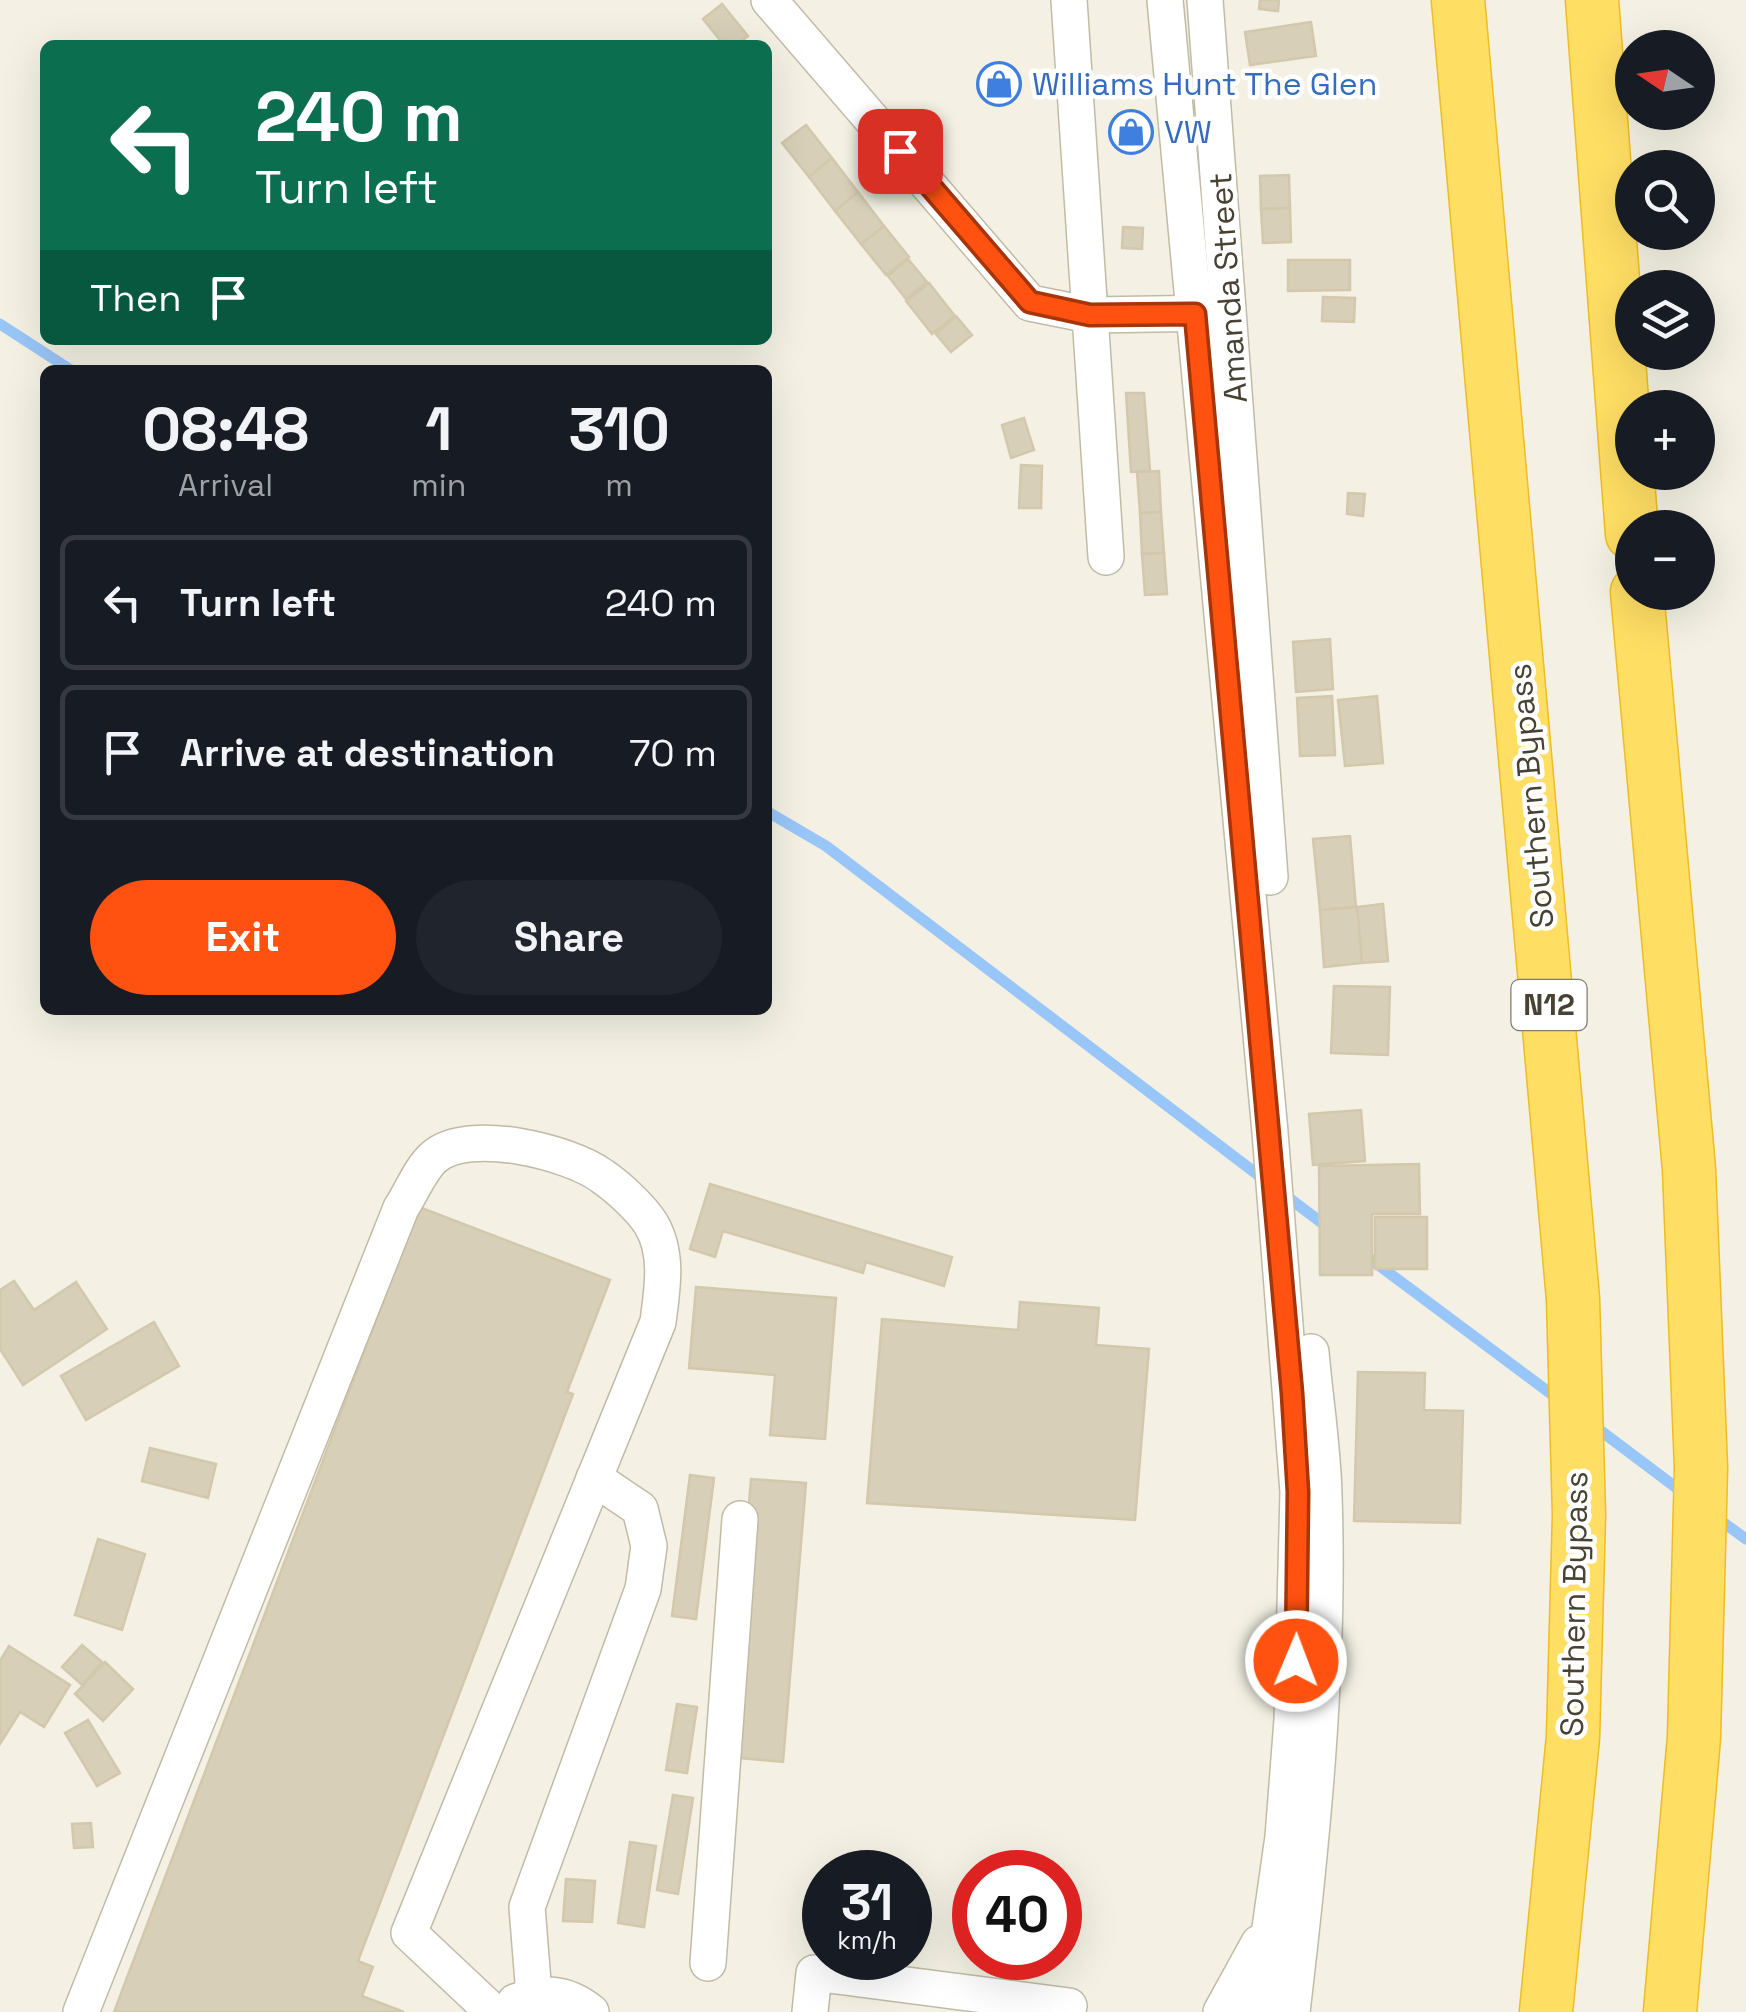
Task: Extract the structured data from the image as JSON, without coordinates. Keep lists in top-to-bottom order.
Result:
{
  "streets": {
    "highway": ["Southern Bypass", "N12"],
    "street": ["Amanda Street"]
  },
  "places": {
    "shop": ["Williams Hunt The Glen", "VW"]
  },
  "north": "left",
  "page": {
    "map_buttons": ["+", "−"],
    "turn": ["240 m", "Turn left"],
    "then": "Then",
    "eta": [
      "08:48",
      "Arrival",
      "1",
      "min",
      "310",
      "m"
    ],
    "list": [
      {
        "name": "Turn left",
        "value": "240 m"
      },
      {
        "name": "Arrive at destination",
        "value": "70 m"
      }
    ],
    "buttons": ["Exit", "Share"],
    "speed": "31 km/h",
    "limit": "40"
  }
}
